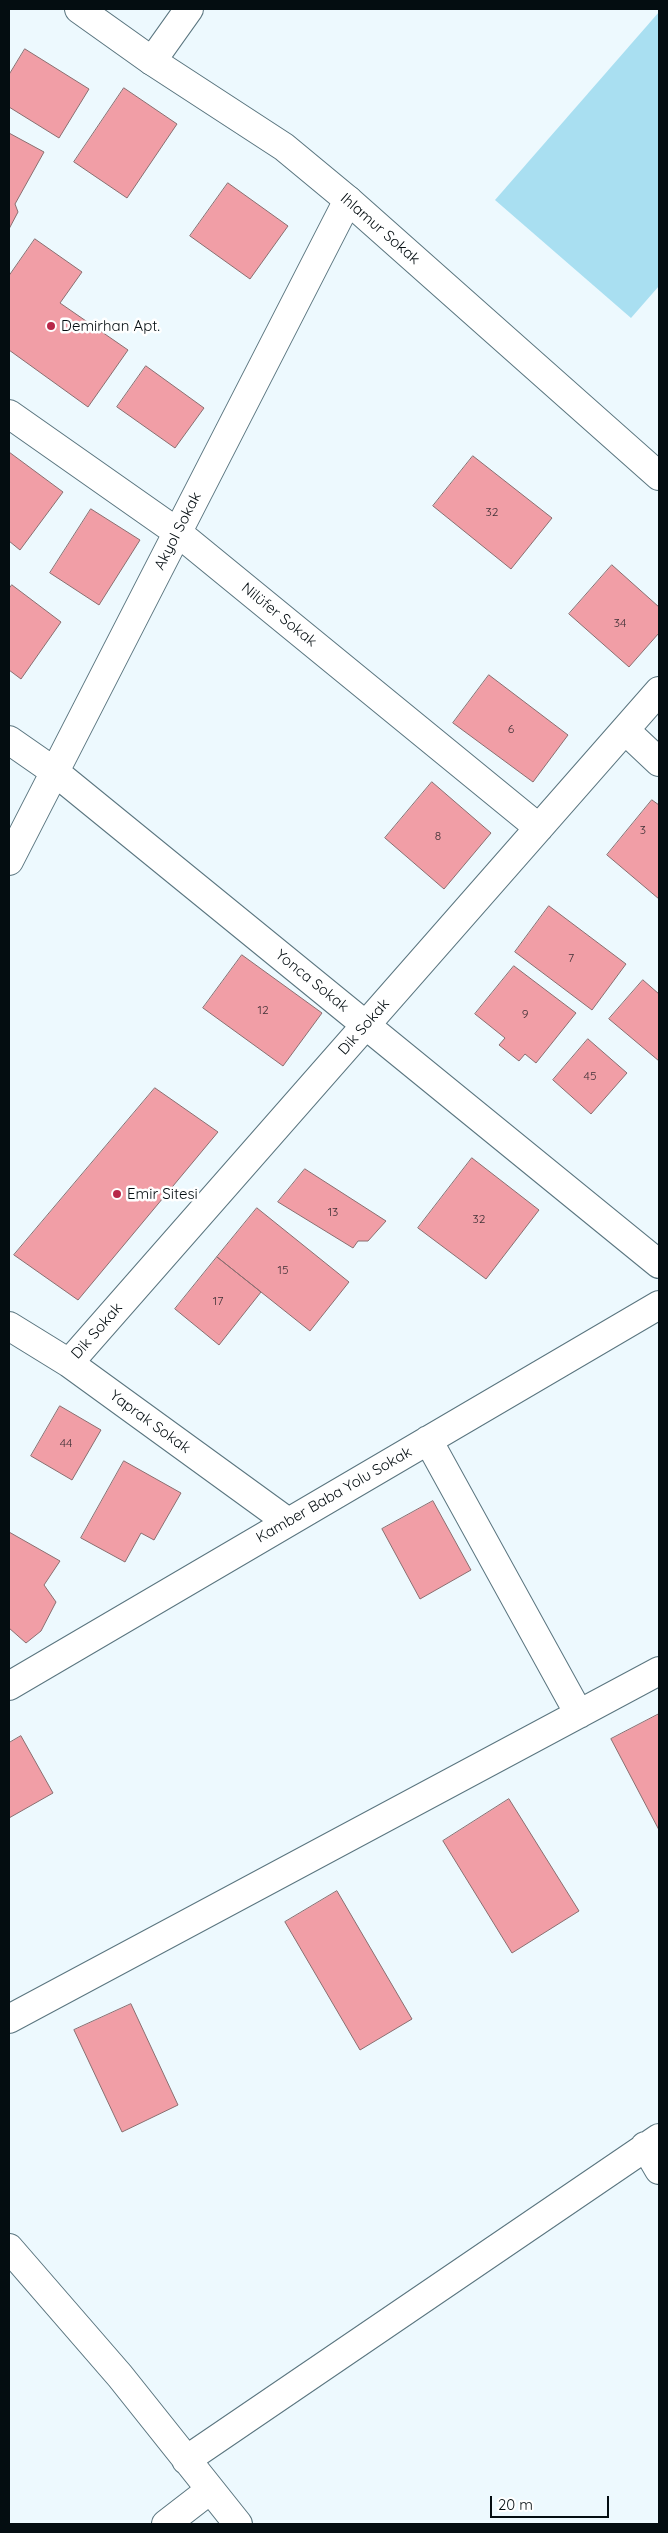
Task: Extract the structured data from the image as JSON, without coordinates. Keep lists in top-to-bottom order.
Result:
{
  "streets": {
    "street": [
      "Ihlamur Sokak",
      "Akyol Sokak",
      "Nilüfer Sokak",
      "Yonca Sokak",
      "Dik Sokak",
      "Yaprak Sokak",
      "Kamber Baba Yolu Sokak"
    ]
  },
  "crossings": [
    ["Ihlamur Sokak", "Akyol Sokak"],
    ["Akyol Sokak", "Nilüfer Sokak"],
    ["Akyol Sokak", "Yonca Sokak"],
    ["Nilüfer Sokak", "Dik Sokak"],
    ["Yonca Sokak", "Dik Sokak"],
    ["Dik Sokak", "Yaprak Sokak"],
    ["Yaprak Sokak", "Kamber Baba Yolu Sokak"]
  ],
  "places": ["Demirhan Apt.", "Emir Sitesi"],
  "house_numbers": [
    "32",
    "34",
    "6",
    "3",
    "8",
    "7",
    "12",
    "9",
    "45",
    "13",
    "32",
    "15",
    "17",
    "44"
  ],
  "scale_bar": "20 m"
}
